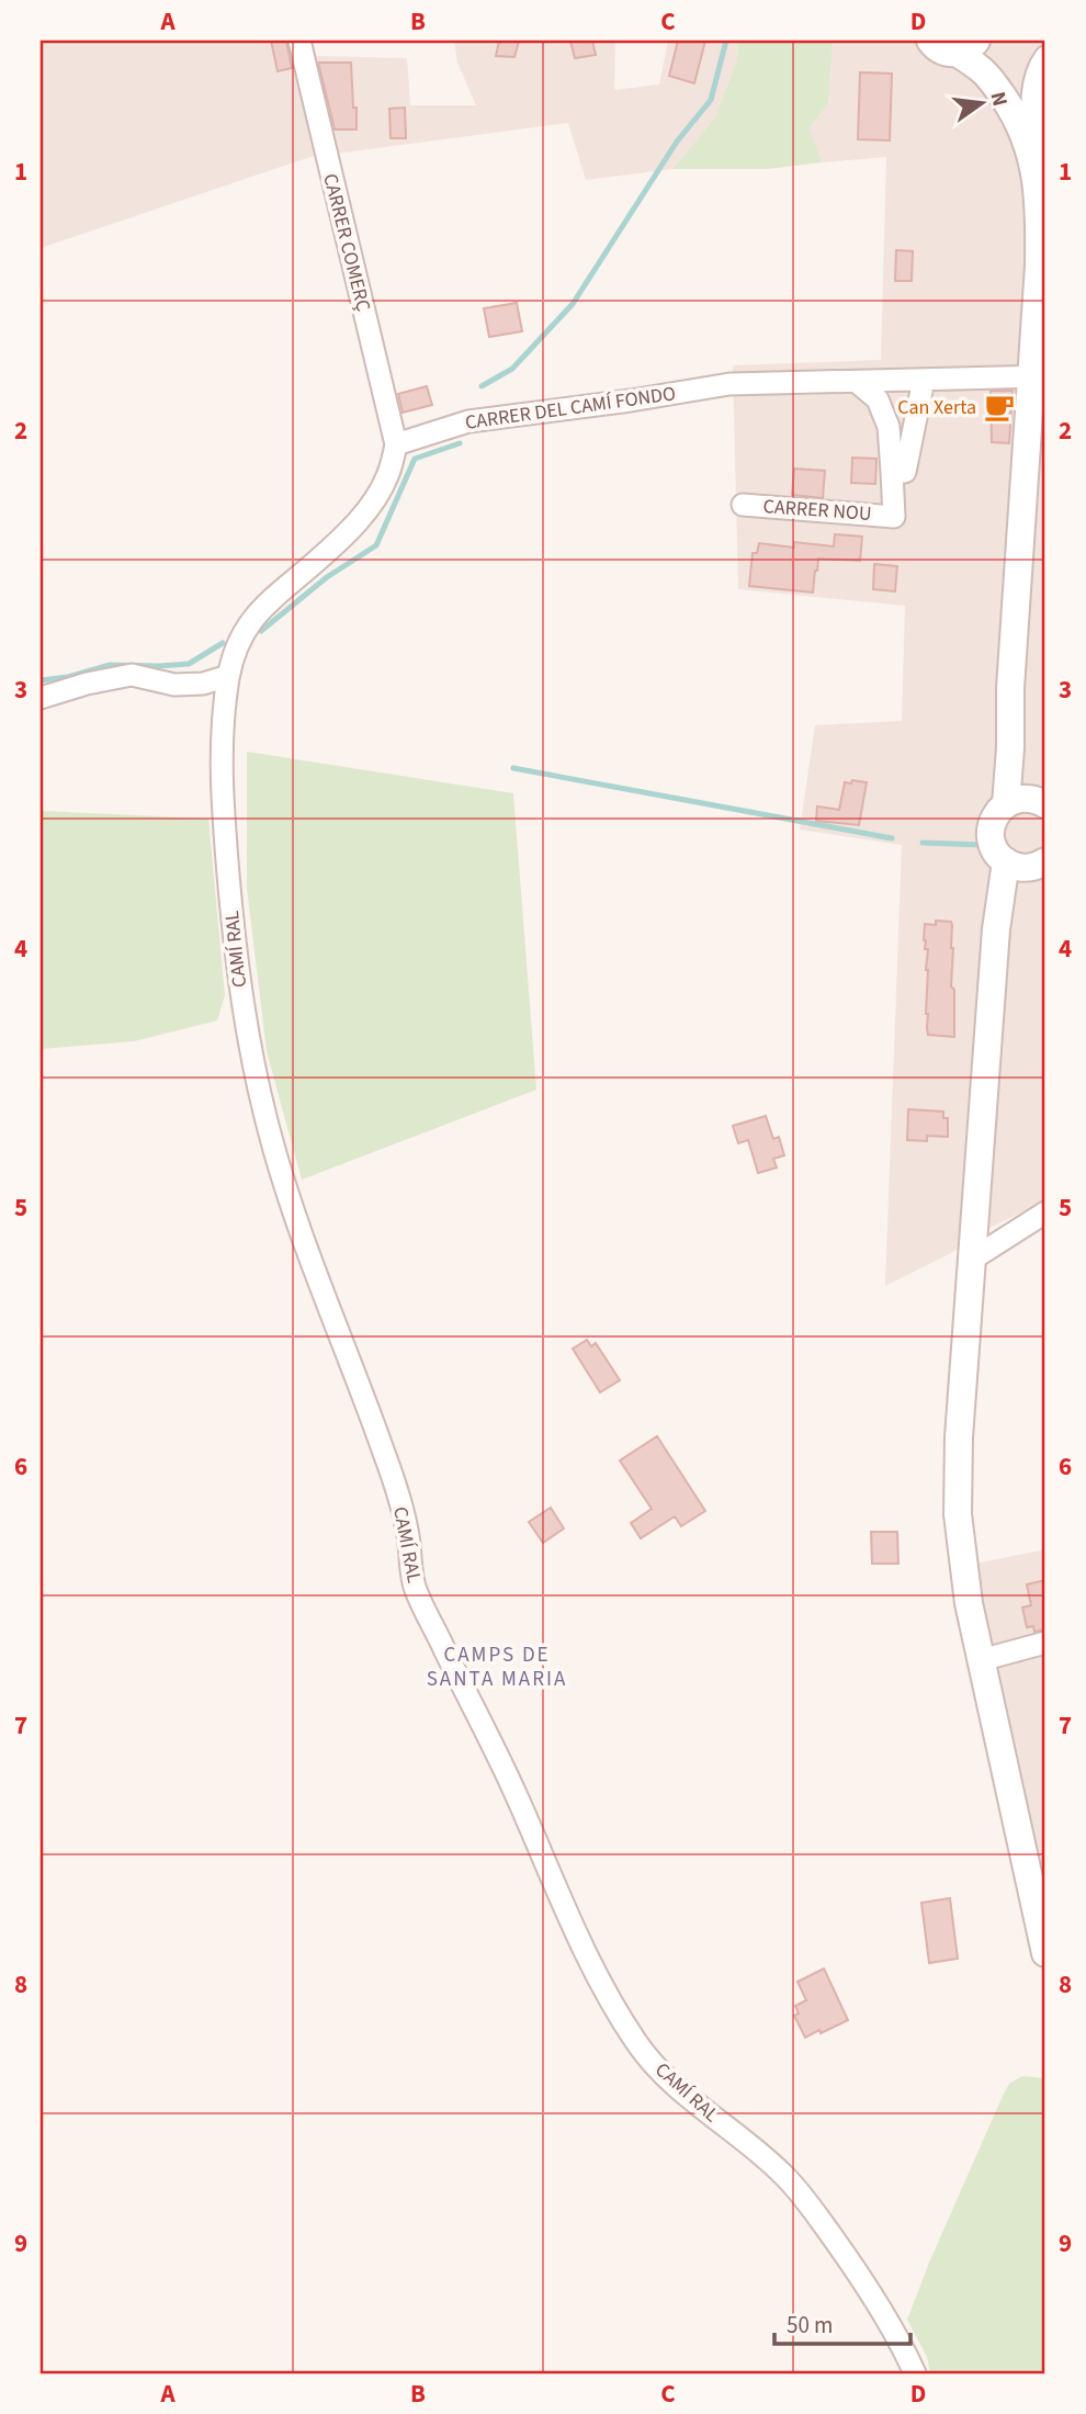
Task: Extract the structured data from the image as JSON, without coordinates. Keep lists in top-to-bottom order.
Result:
{
  "streets": {
    "street": [
      "CARRER COMERÇ",
      "CARRER DEL CAMÍ FONDO",
      "CARRER NOU",
      "CAMÍ RAL"
    ]
  },
  "crossings": [
    ["CARRER COMERÇ", "CARRER DEL CAMÍ FONDO"]
  ],
  "districts": ["CAMPS DE SANTA MARIA"],
  "places": {
    "cafe": ["Can Xerta"]
  },
  "scale_bar": "50 m",
  "north": "right",
  "grid": {
    "columns": [
      "A",
      "B",
      "C",
      "D"
    ],
    "rows": [
      "1",
      "2",
      "3",
      "4",
      "5",
      "6",
      "7",
      "8",
      "9"
    ]
  }
}
